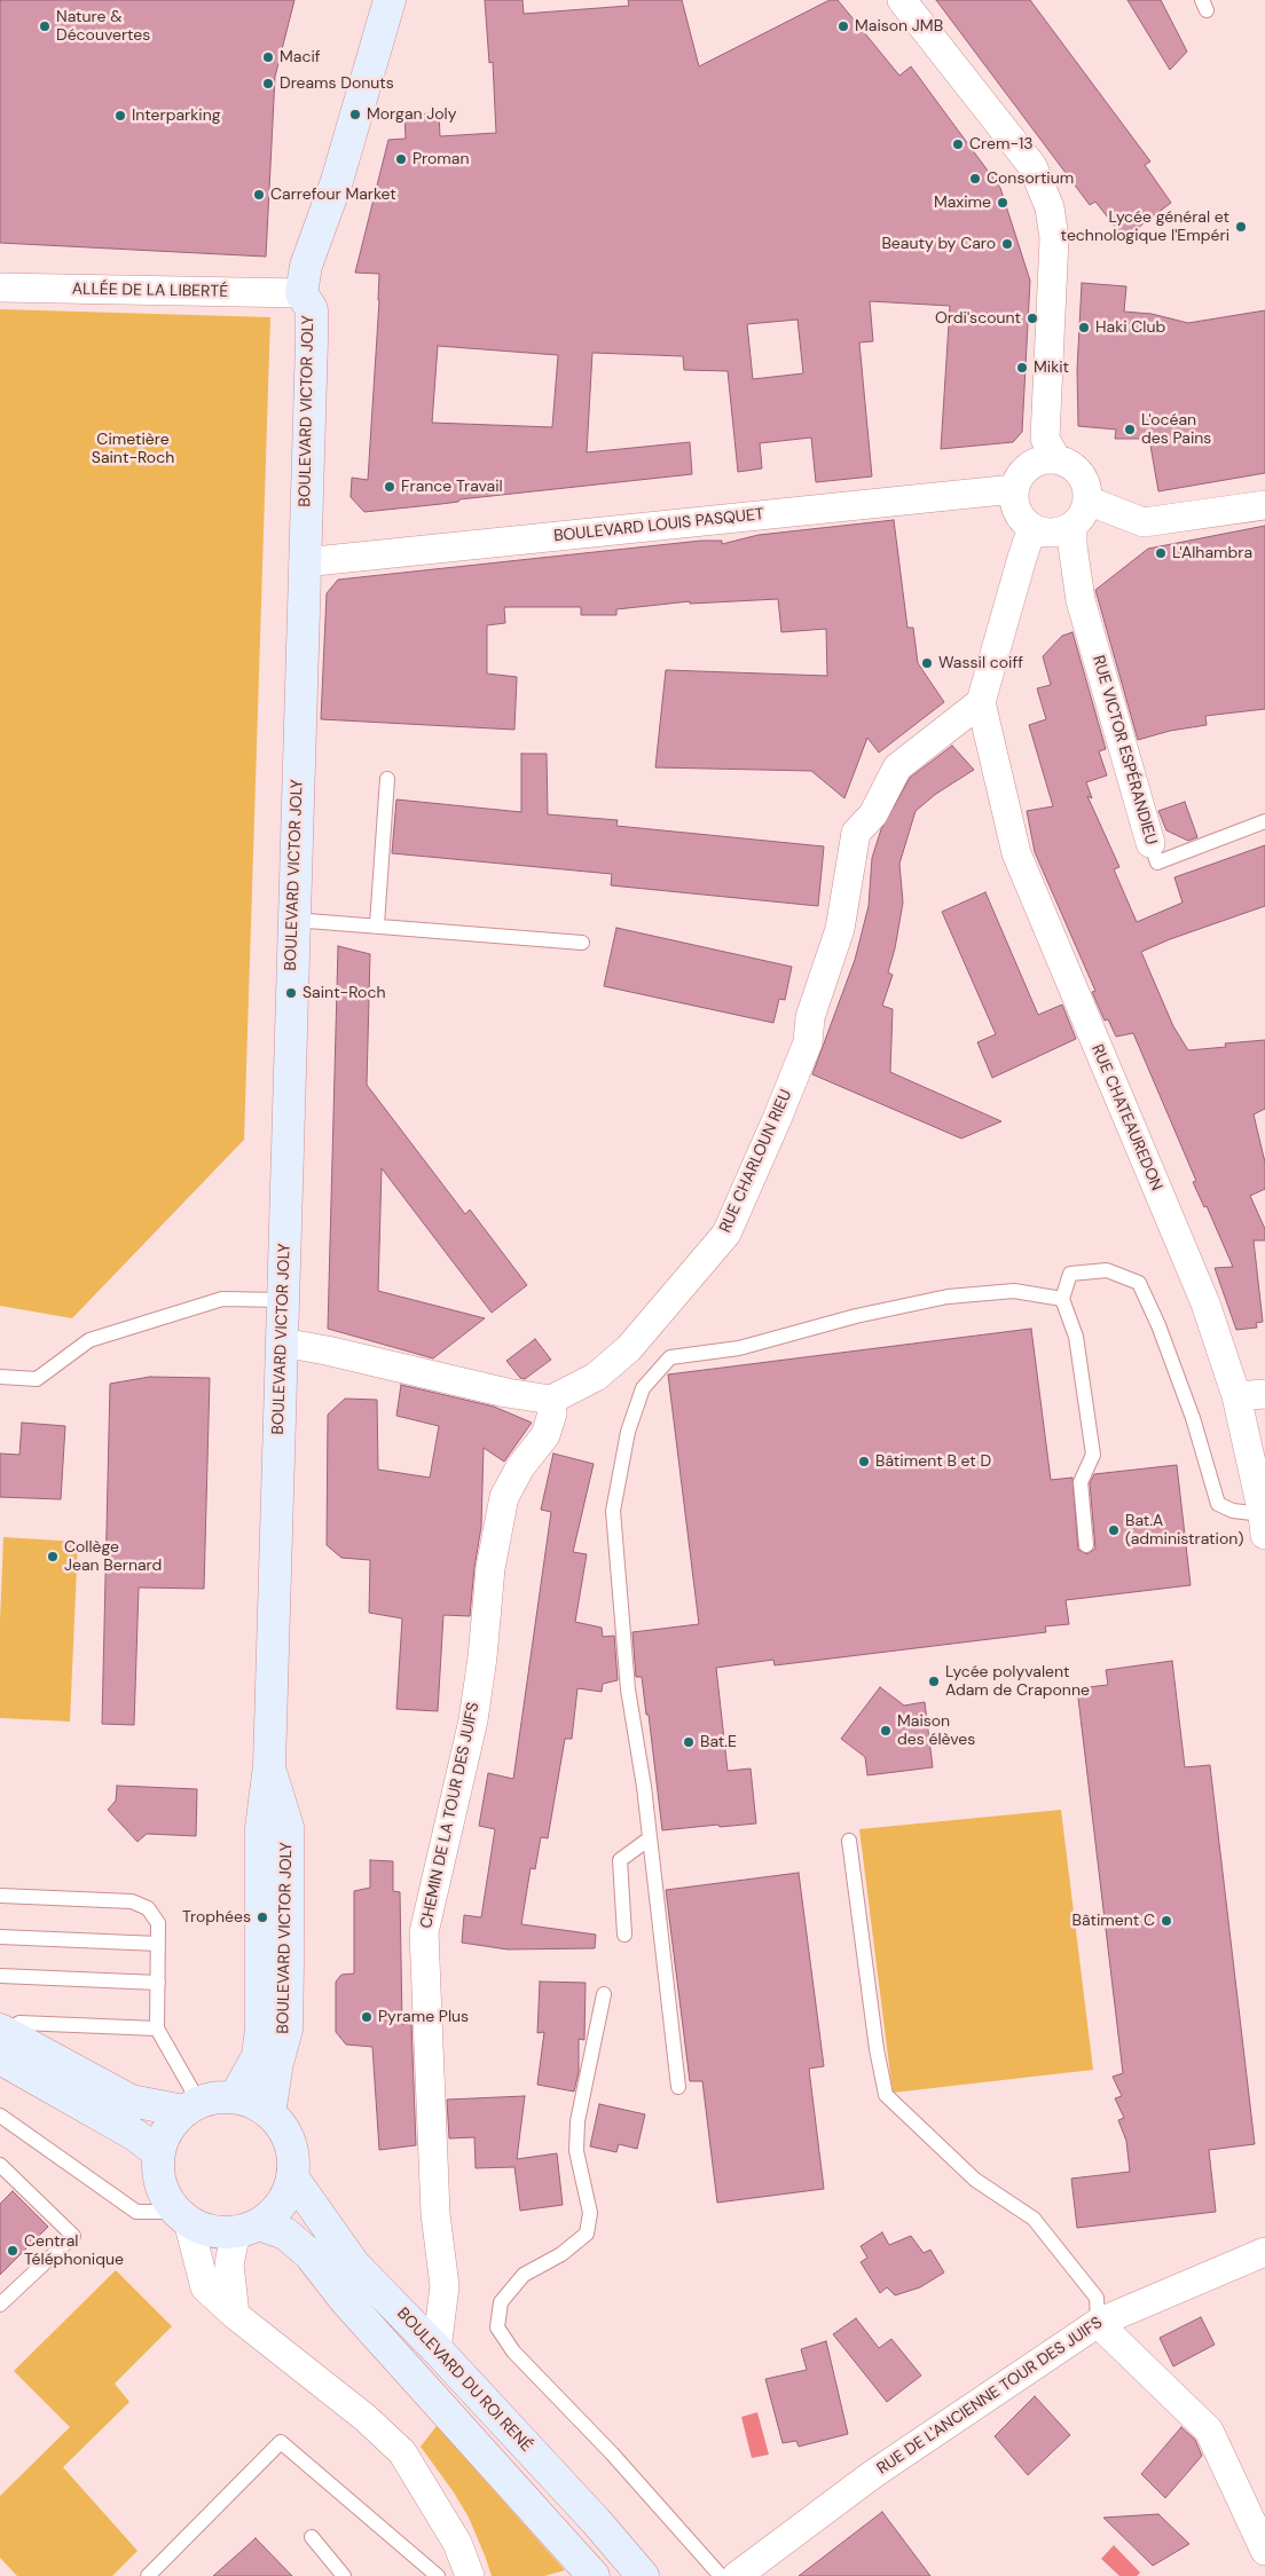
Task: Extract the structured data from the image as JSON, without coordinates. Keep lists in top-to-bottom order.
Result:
{
  "streets": {
    "main road": ["BOULEVARD VICTOR JOLY", "BOULEVARD DU ROI RENÉ"],
    "street": [
      "ALLÉE DE LA LIBERTÉ",
      "BOULEVARD LOUIS PASQUET",
      "RUE VICTOR ESPÉRANDIEU",
      "RUE CHATEAUREDON",
      "RUE CHARLOUN RIEU",
      "CHEMIN DE LA TOUR DES JUIFS",
      "RUE DE L'ANCIENNE TOUR DES JUIFS"
    ]
  },
  "crossings": [
    ["ALLÉE DE LA LIBERTÉ", "BOULEVARD VICTOR JOLY"],
    ["BOULEVARD VICTOR JOLY", "BOULEVARD LOUIS PASQUET"],
    ["BOULEVARD VICTOR JOLY", "BOULEVARD DU ROI RENÉ"],
    ["BOULEVARD LOUIS PASQUET", "RUE VICTOR ESPÉRANDIEU"],
    ["RUE CHATEAUREDON", "RUE CHARLOUN RIEU"],
    ["RUE CHARLOUN RIEU", "CHEMIN DE LA TOUR DES JUIFS"],
    ["CHEMIN DE LA TOUR DES JUIFS", "BOULEVARD DU ROI RENÉ"]
  ],
  "parks": ["Cimetière Saint-Roch"],
  "places": [
    "Nature & Découvertes",
    "Maison JMB",
    "Macif",
    "Dreams Donuts",
    "Morgan Joly",
    "Interparking",
    "Crem-13",
    "Proman",
    "Consortium",
    "Carrefour Market",
    "Maxime",
    "Lycée général et technologique l'Empéri",
    "Beauty by Caro",
    "Ordi'scount",
    "Haki Club",
    "Mikit",
    "L'océan des Pains",
    "France Travail",
    "L'Alhambra",
    "Wassil coiff",
    "Saint-Roch",
    "Bâtiment B et D",
    "Bat.A (administration)",
    "Collège Jean Bernard",
    "Lycée polyvalent Adam de Craponne",
    "Maison des élèves",
    "Bat.E",
    "Trophées",
    "Bâtiment C",
    "Pyrame Plus",
    "Central Téléphonique"
  ]
}
